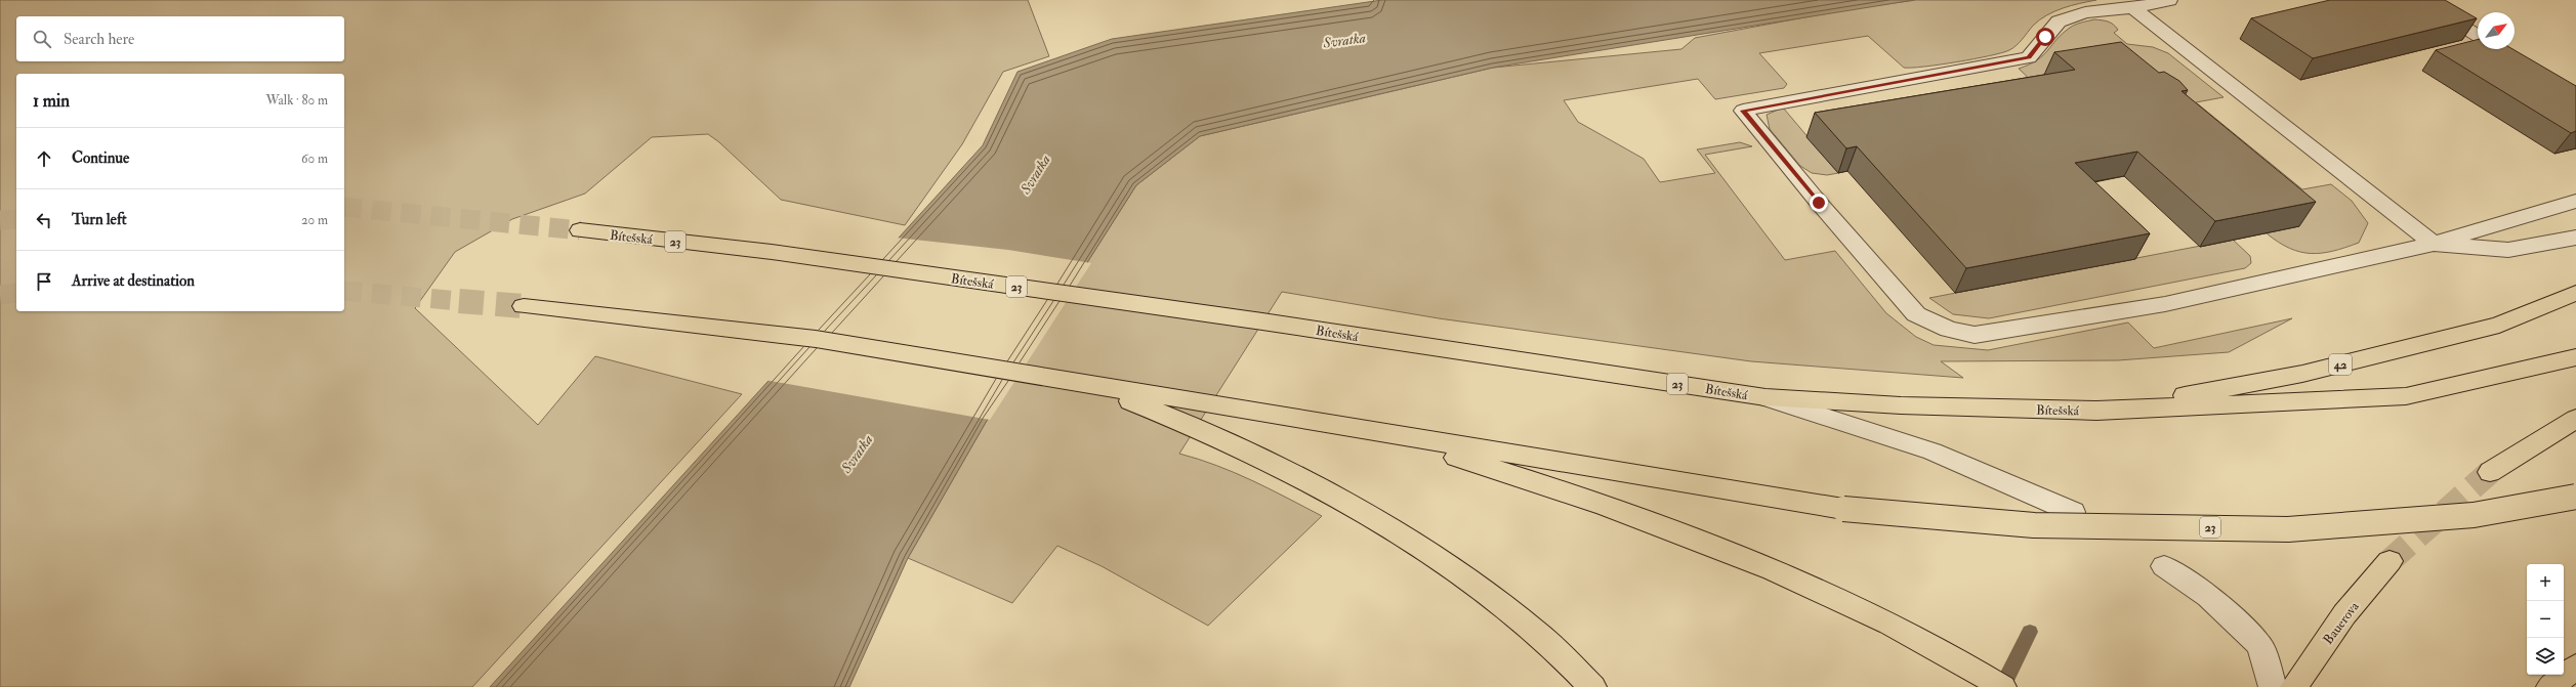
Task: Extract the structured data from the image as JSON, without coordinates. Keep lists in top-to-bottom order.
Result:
{
  "streets": {
    "highway": [
      "Bítešská",
      "23",
      "42",
      "Bauerova"
    ]
  },
  "crossings": [
    ["Bítešská", "23"],
    ["Bítešská", "42"],
    ["23", "42"]
  ],
  "water": ["Svratka"],
  "north": "top right",
  "page": {
    "search": "Search here",
    "heading": ["1 min", "Walk · 80 m"],
    "list": [
      ["Continue", "60 m"],
      ["Turn left", "20 m"],
      "Arrive at destination"
    ],
    "map_buttons": ["+", "−"]
  }
}
